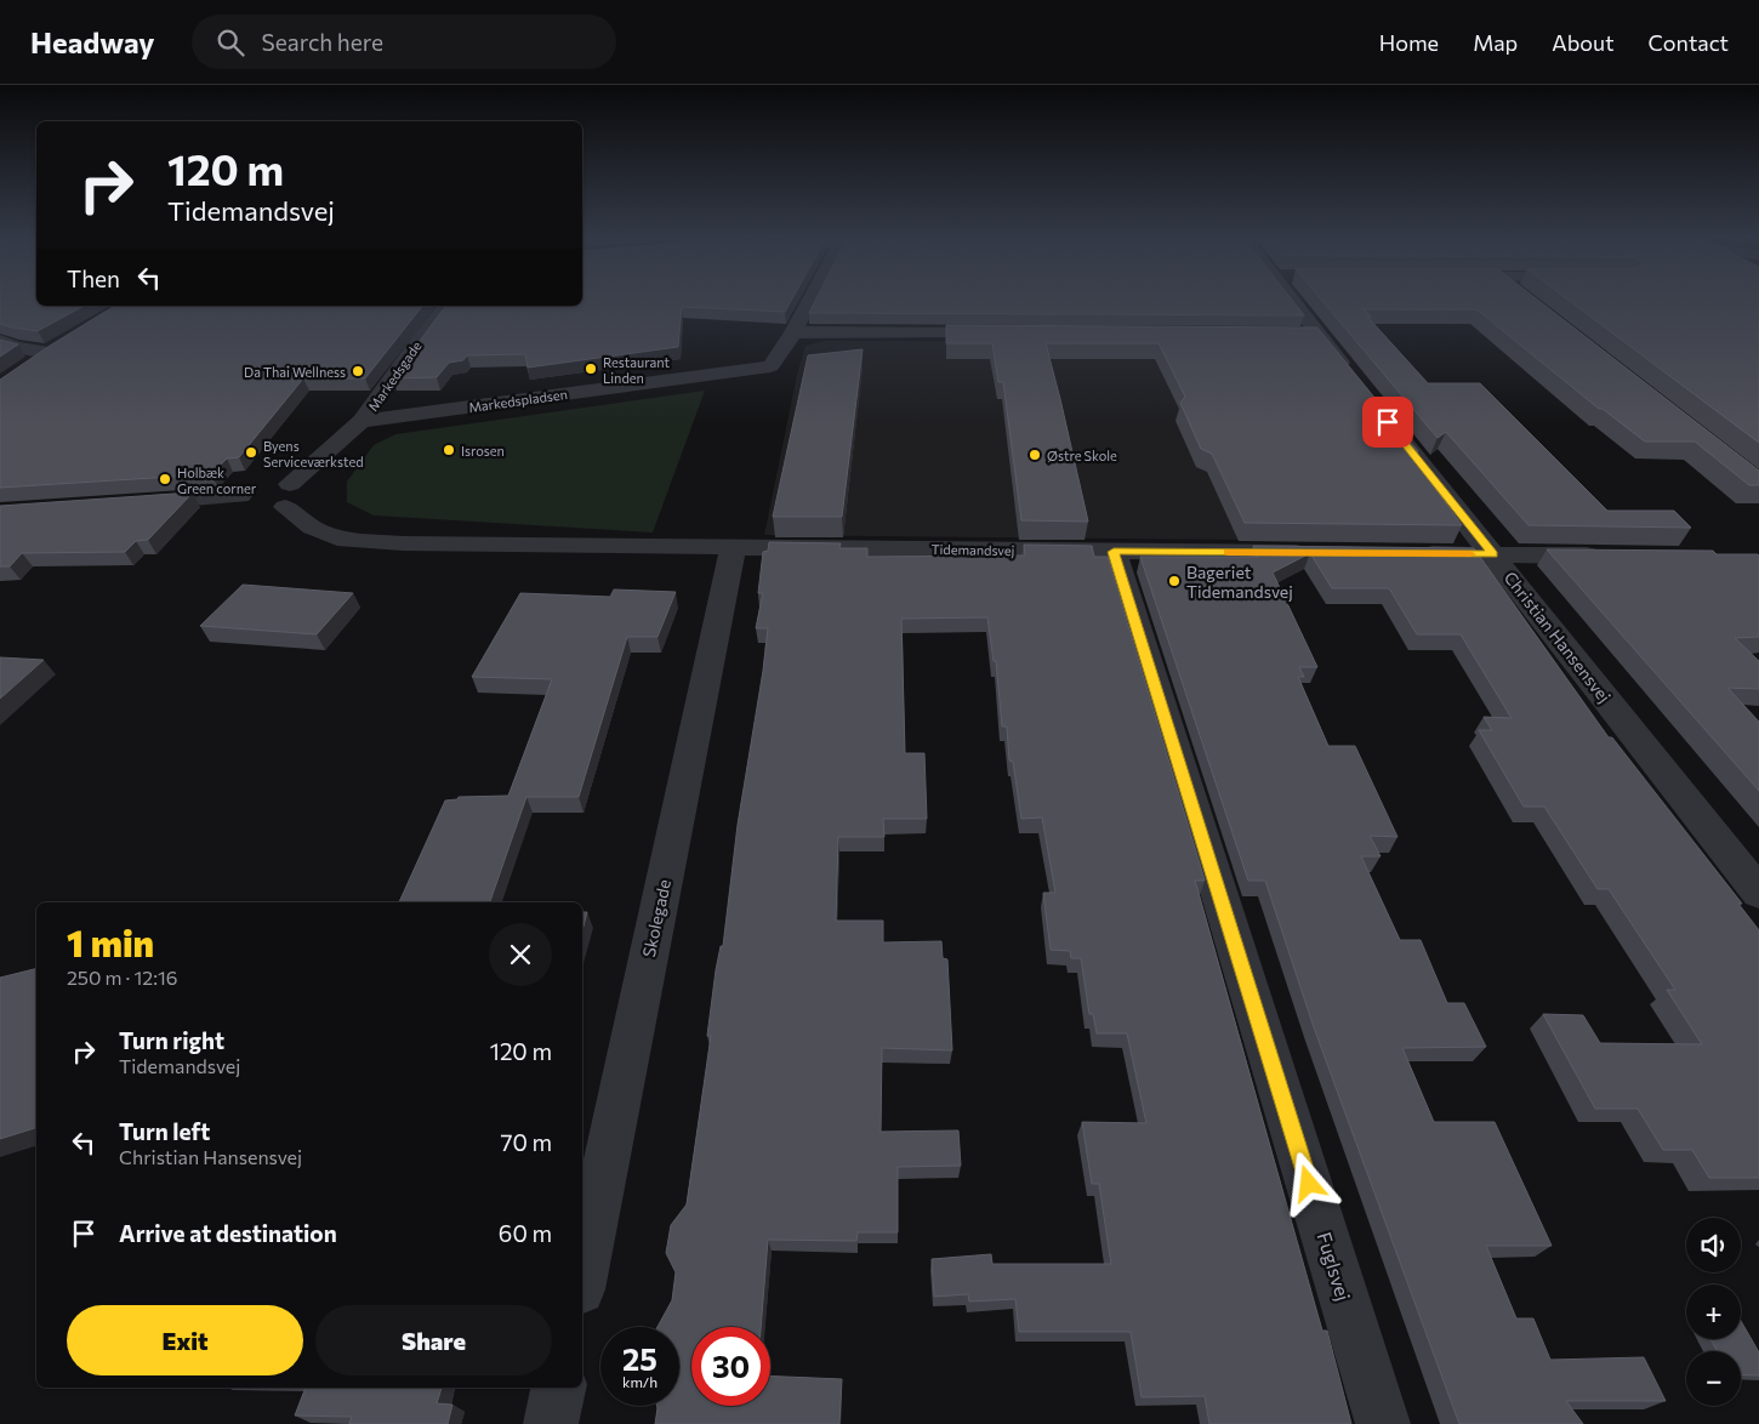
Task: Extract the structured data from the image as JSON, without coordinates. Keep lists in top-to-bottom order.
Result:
{
  "streets": {
    "street": [
      "Markedsgade",
      "Markedspladsen",
      "Tidemandsvej",
      "Christian Hansensvej",
      "Skolegade",
      "Fuglsvej"
    ]
  },
  "crossings": [
    ["Markedsgade", "Markedspladsen"],
    ["Tidemandsvej", "Skolegade"],
    ["Tidemandsvej", "Fuglsvej"]
  ],
  "places": [
    "Restaurant Linden",
    "Da Thai Wellness",
    "Isrosen",
    "Byens Serviceværksted",
    "Østre Skole",
    "Holbæk Green corner",
    "Bageriet Tidemandsvej"
  ],
  "page": {
    "header": "Headway",
    "search": "Search here",
    "nav": [
      "Home",
      "Map",
      "About",
      "Contact"
    ],
    "turn": ["120 m", "Tidemandsvej"],
    "then": "Then",
    "heading": ["1 min", "250 m · 12:16"],
    "list": [
      {
        "name": "Turn right",
        "note": "Tidemandsvej",
        "value": "120 m"
      },
      {
        "name": "Turn left",
        "note": "Christian Hansensvej",
        "value": "70 m"
      },
      {
        "name": "Arrive at destination",
        "value": "60 m"
      }
    ],
    "map_buttons": ["+", "−"],
    "buttons": ["Exit", "Share"],
    "speed": "25 km/h",
    "limit": "30"
  }
}
